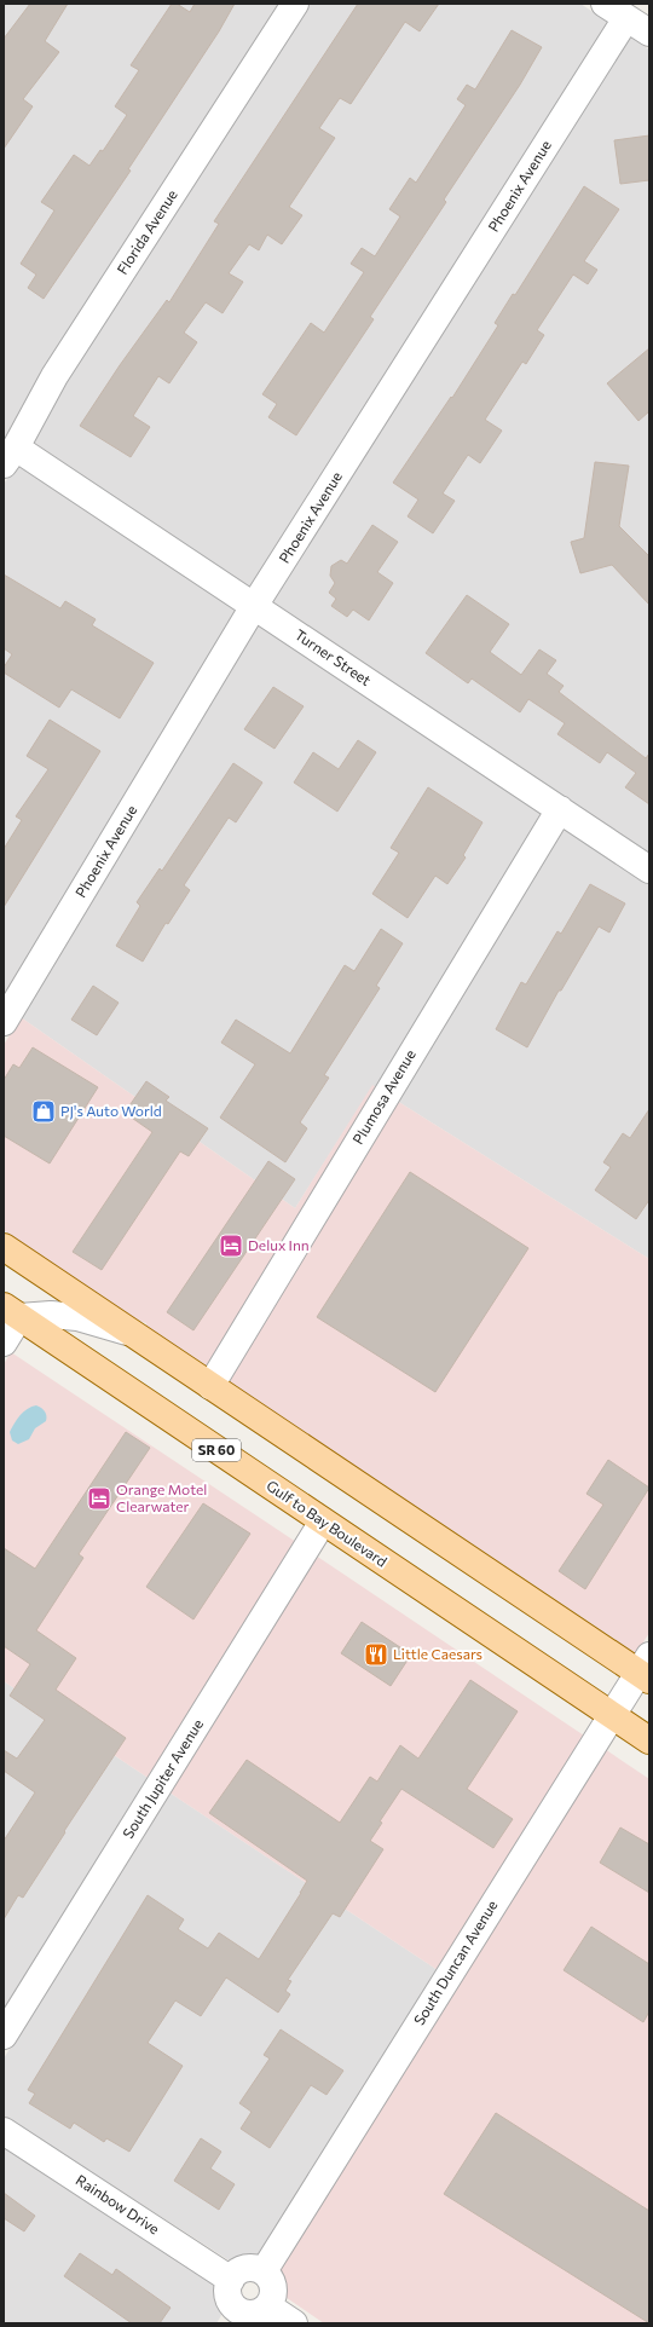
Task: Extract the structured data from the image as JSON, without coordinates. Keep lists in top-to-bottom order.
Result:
{
  "streets": {
    "main road": ["SR 60", "Gulf to Bay Boulevard"],
    "street": [
      "Phoenix Avenue",
      "Florida Avenue",
      "Turner Street",
      "Plumosa Avenue",
      "South Jupiter Avenue",
      "South Duncan Avenue",
      "Rainbow Drive"
    ]
  },
  "crossings": [
    ["Phoenix Avenue", "Turner Street"],
    ["Florida Avenue", "Turner Street"],
    ["Turner Street", "Plumosa Avenue"],
    ["Gulf to Bay Boulevard", "South Jupiter Avenue"],
    ["Gulf to Bay Boulevard", "South Duncan Avenue"],
    ["South Duncan Avenue", "Rainbow Drive"]
  ],
  "places": {
    "shop": ["PJ's Auto World"],
    "hotel": ["Delux Inn", "Orange Motel Clearwater"],
    "restaurant": ["Little Caesars"]
  }
}
